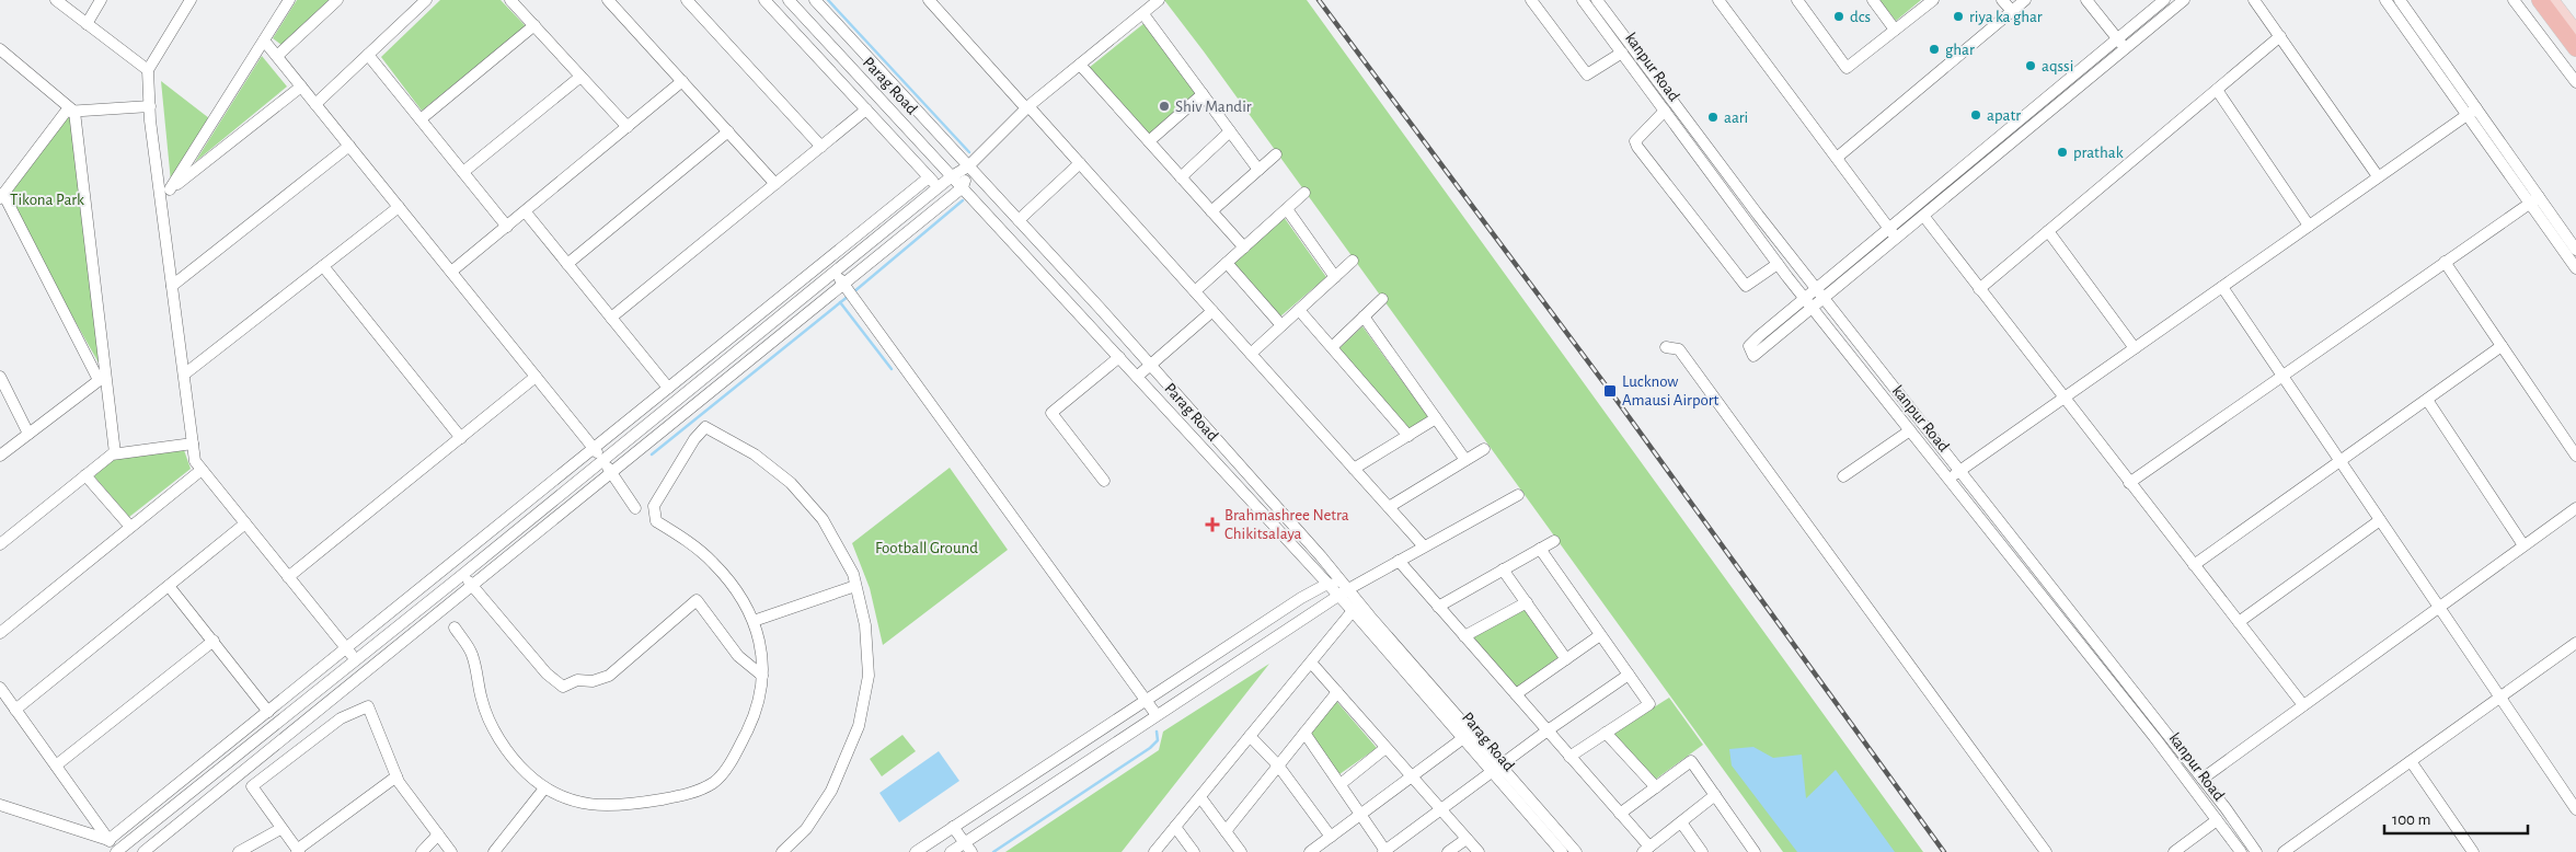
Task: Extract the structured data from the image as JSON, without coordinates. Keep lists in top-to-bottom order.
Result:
{
  "streets": {
    "street": ["kanpur Road", "Parag Road"]
  },
  "parks": ["Tikona Park", "Football Ground"],
  "places": {
    "other": [
      "dcs",
      "riya ka ghar",
      "ghar",
      "aqssi",
      "Shiv Mandir",
      "apatr",
      "aari",
      "prathak"
    ],
    "transit": ["Lucknow Amausi Airport"],
    "health": ["Brahmashree Netra Chikitsalaya"]
  },
  "scale_bar": "100 m"
}
